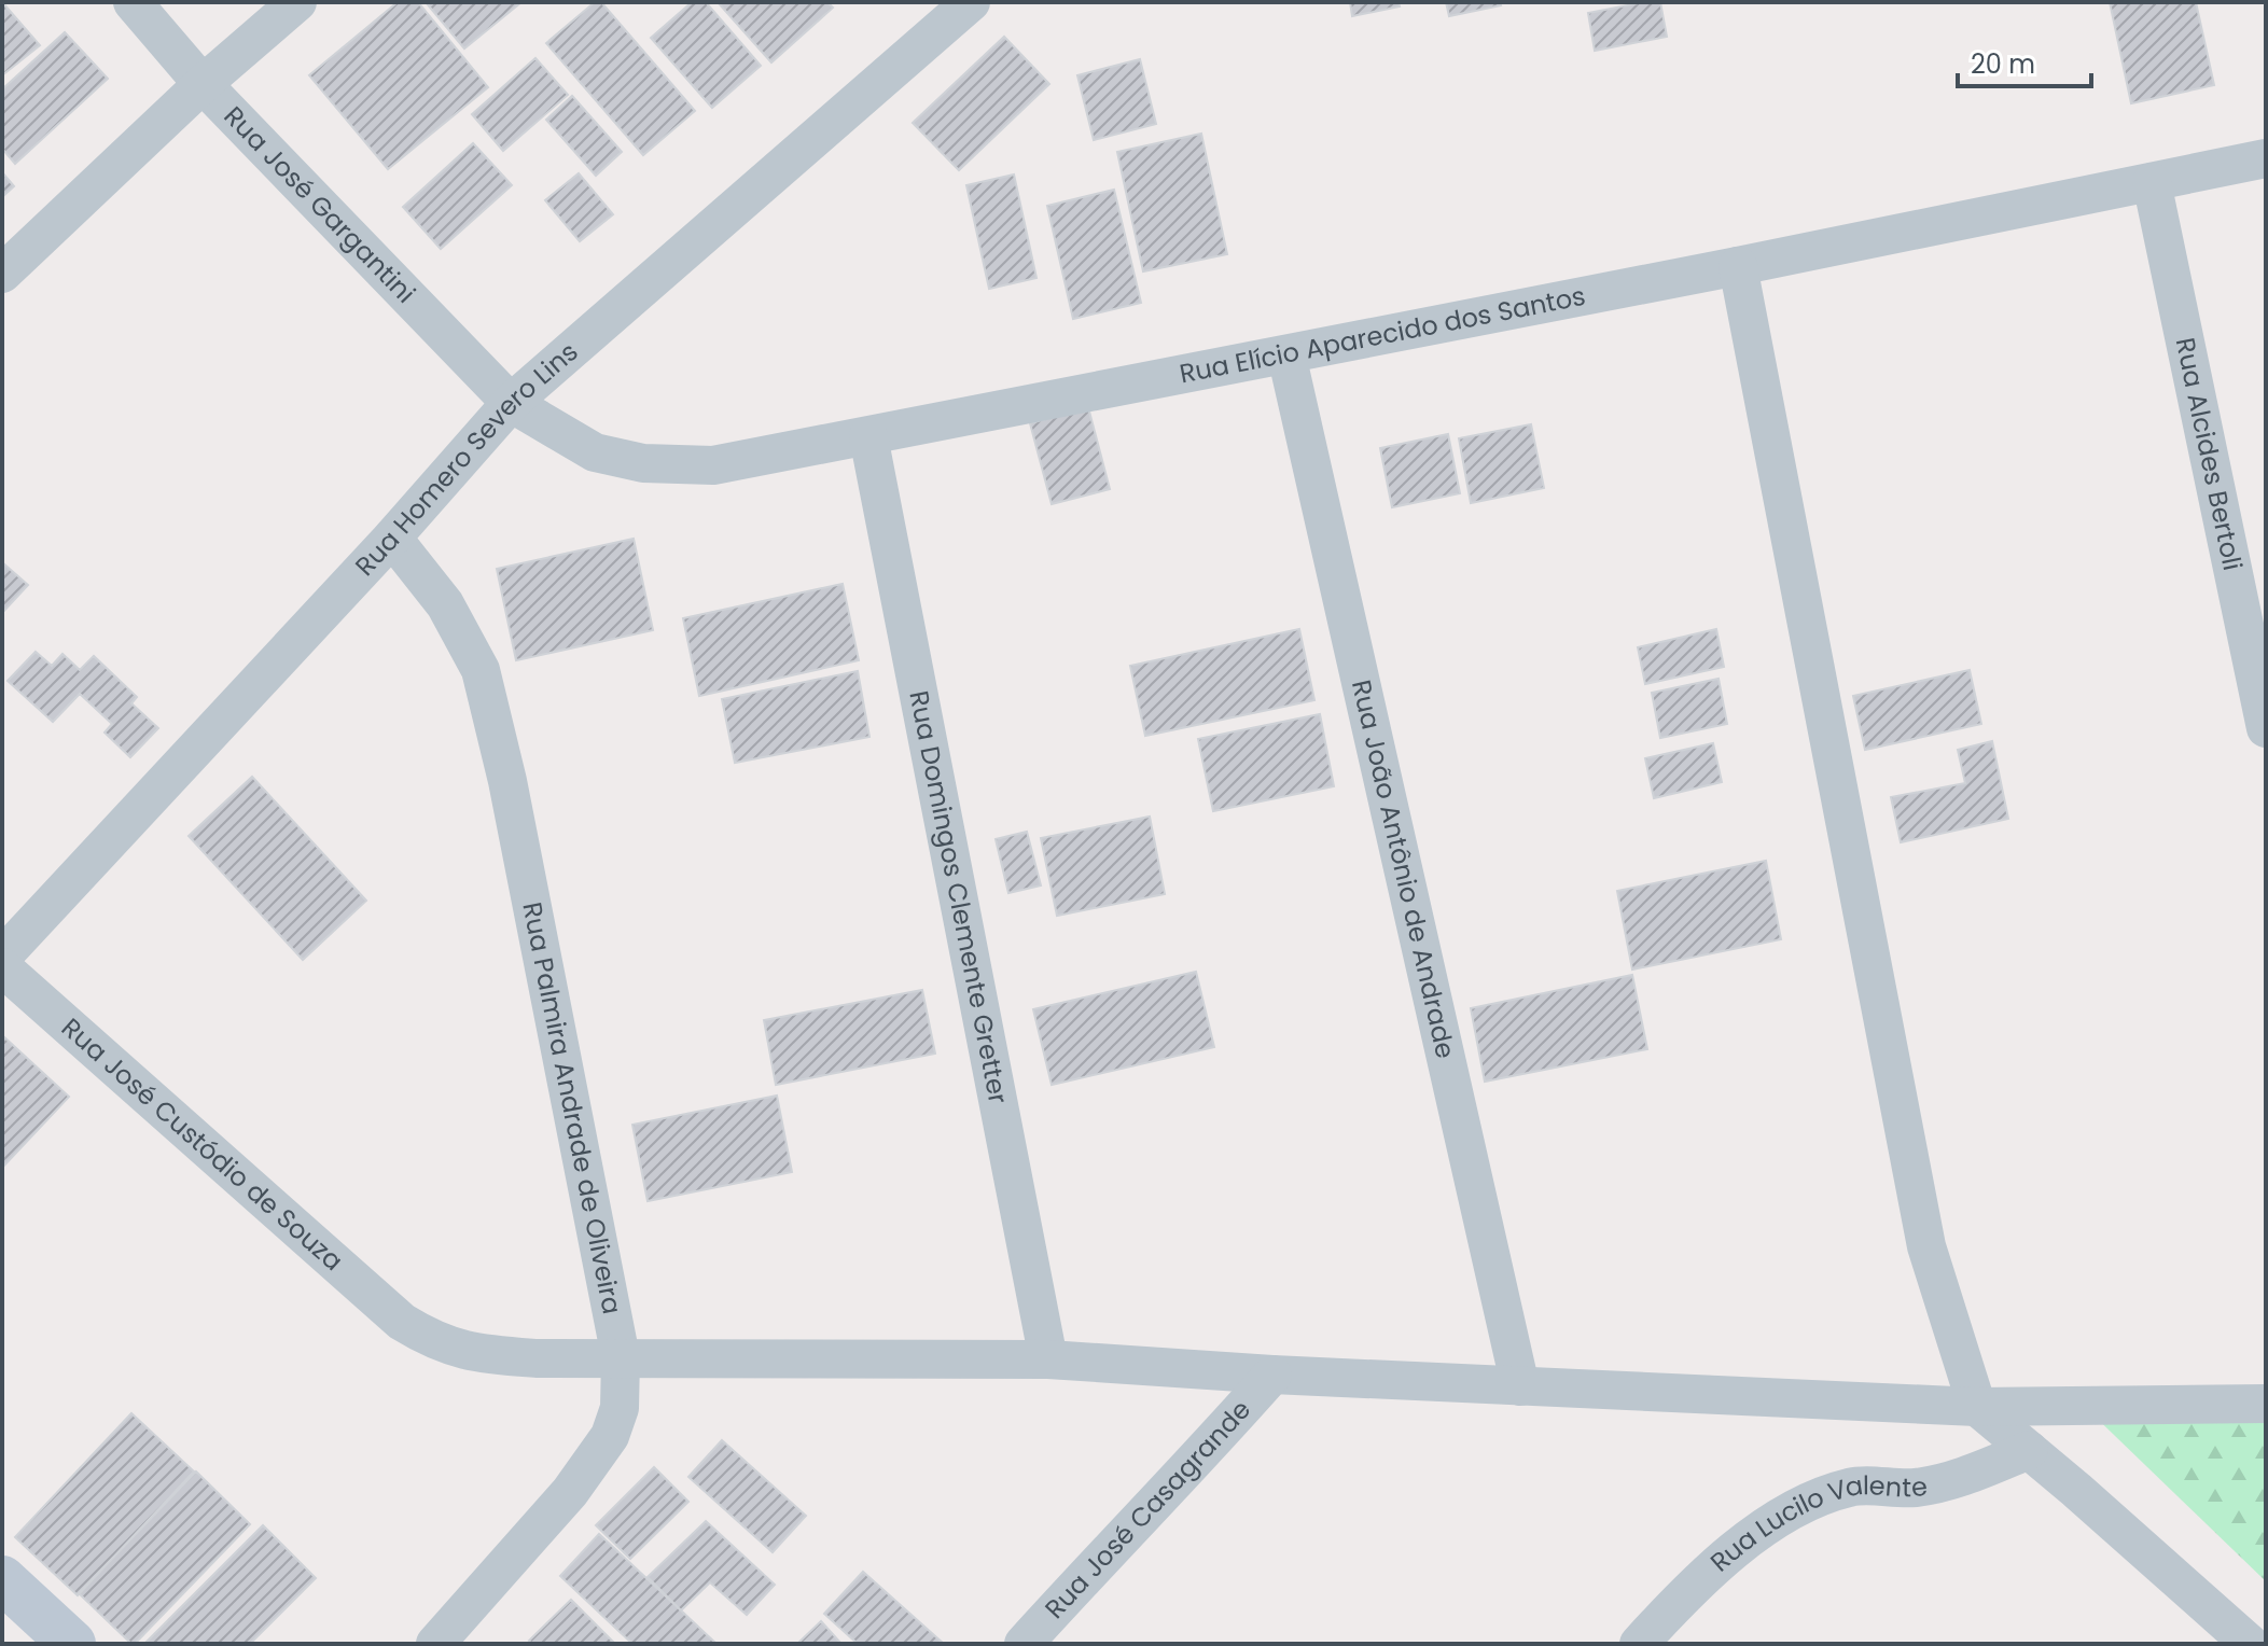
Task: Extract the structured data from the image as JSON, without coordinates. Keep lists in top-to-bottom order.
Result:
{
  "streets": {
    "street": [
      "Rua José Gargantini",
      "Rua Elício Aparecido dos Santos",
      "Rua Alcides Bertoli",
      "Rua Homero Severo Lins",
      "Rua João Antônio de Andrade",
      "Rua Domingos Clemente Gretter",
      "Rua Palmira Andrade de Oliveira",
      "Rua José Custódio de Souza",
      "Rua José Casagrande",
      "Rua Lucilo Valente"
    ]
  },
  "crossings": [
    ["Rua José Gargantini", "Rua Elício Aparecido dos Santos"],
    ["Rua José Gargantini", "Rua Homero Severo Lins"],
    ["Rua Elício Aparecido dos Santos", "Rua Alcides Bertoli"],
    ["Rua Elício Aparecido dos Santos", "Rua Homero Severo Lins"],
    ["Rua Elício Aparecido dos Santos", "Rua João Antônio de Andrade"],
    ["Rua Elício Aparecido dos Santos", "Rua Domingos Clemente Gretter"],
    ["Rua Homero Severo Lins", "Rua Palmira Andrade de Oliveira"],
    ["Rua João Antônio de Andrade", "Rua José Custódio de Souza"],
    ["Rua Domingos Clemente Gretter", "Rua José Custódio de Souza"],
    ["Rua Palmira Andrade de Oliveira", "Rua José Custódio de Souza"],
    ["Rua José Custódio de Souza", "Rua José Casagrande"]
  ],
  "scale_bar": "20 m"
}
